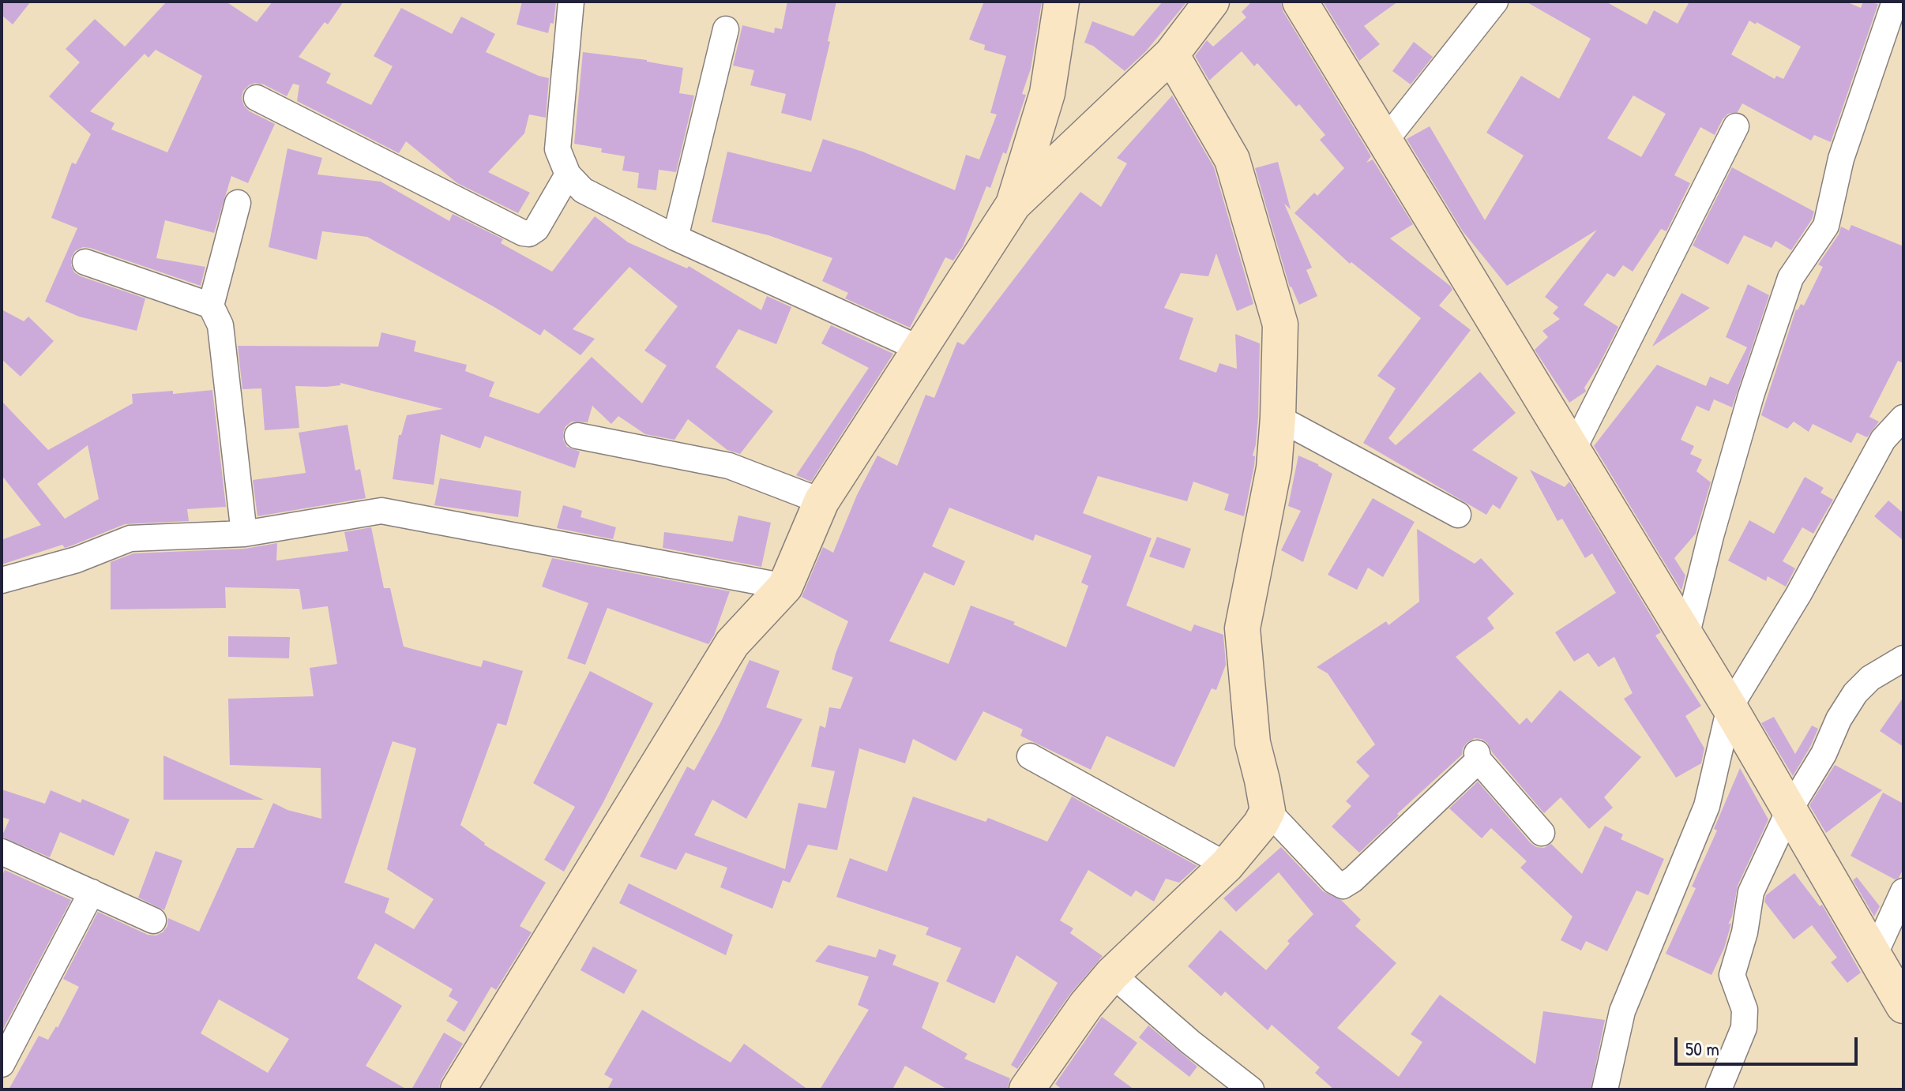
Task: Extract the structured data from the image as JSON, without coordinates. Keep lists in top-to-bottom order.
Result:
{
  "scale_bar": "50 m"
}
